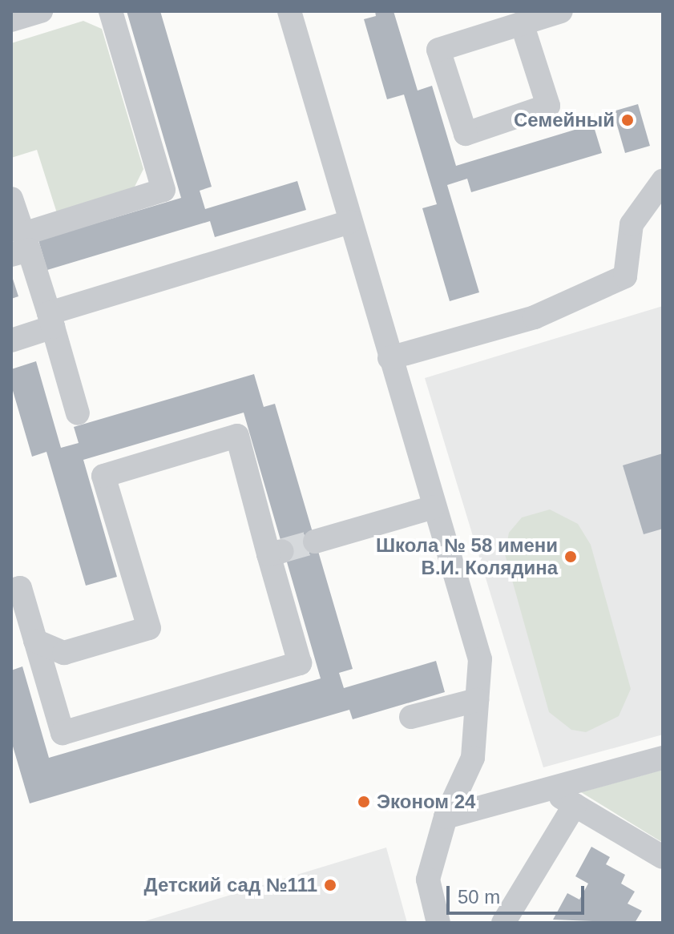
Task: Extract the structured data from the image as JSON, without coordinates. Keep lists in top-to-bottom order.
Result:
{
  "places": [
    "Семейный",
    "Школа № 58 имени В.И. Колядина",
    "Эконом 24",
    "Детский сад №111"
  ],
  "scale_bar": "50 m"
}
